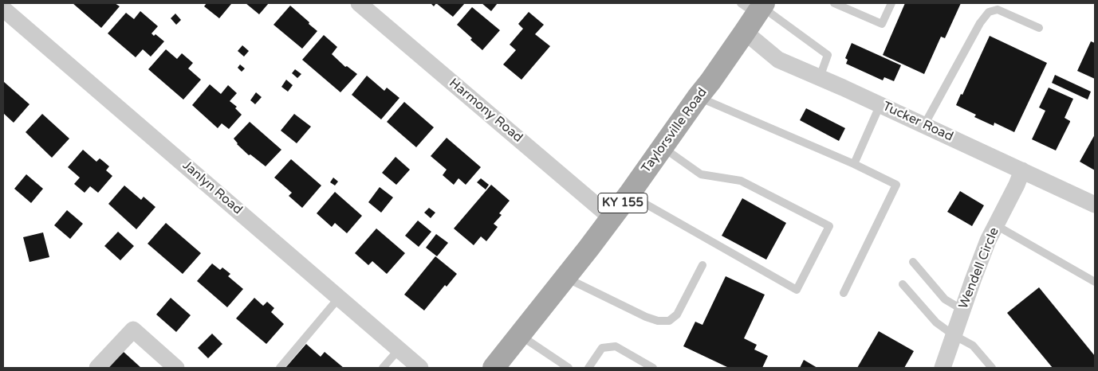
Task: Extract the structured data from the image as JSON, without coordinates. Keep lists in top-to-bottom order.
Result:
{
  "streets": {
    "main road": ["Taylorsville Road", "KY 155"],
    "street": [
      "Harmony Road",
      "Tucker Road",
      "Janlyn Road",
      "Wendell Circle"
    ]
  },
  "crossings": [
    ["Harmony Road", "Taylorsville Road"],
    ["Tucker Road", "Taylorsville Road"],
    ["Tucker Road", "Wendell Circle"]
  ]
}
